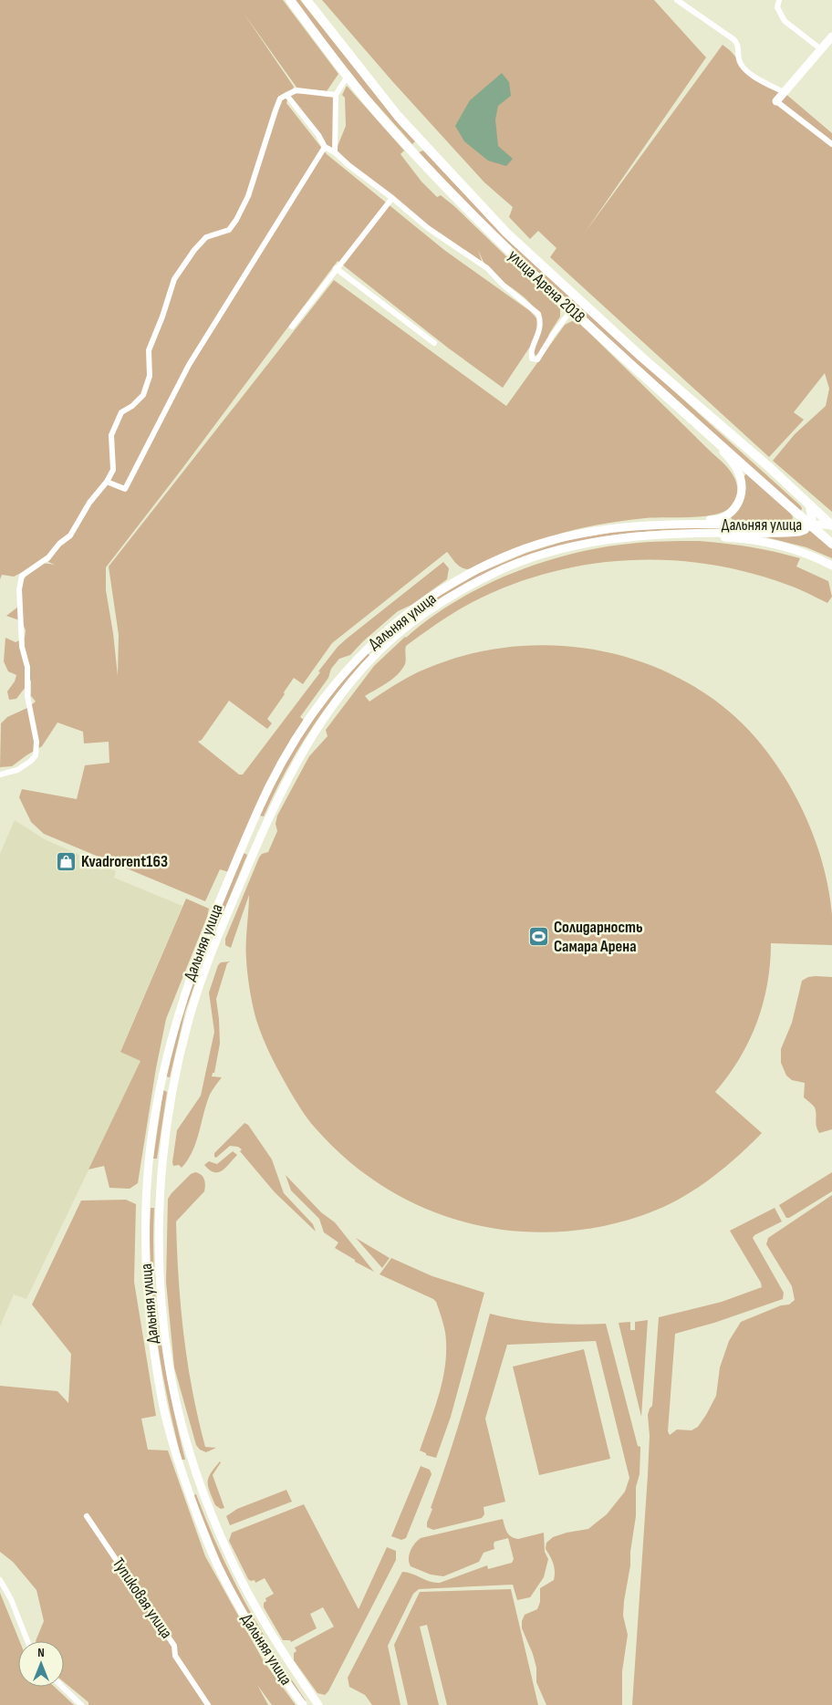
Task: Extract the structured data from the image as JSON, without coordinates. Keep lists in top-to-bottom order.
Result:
{
  "streets": {
    "main road": ["улица Арена 2018", "Дальняя улица"],
    "street": ["Тупиковая улица"]
  },
  "crossings": [
    ["улица Арена 2018", "Дальняя улица"]
  ],
  "places": {
    "shop": ["Kvadrorent163"],
    "sports": ["Солидарность Самара Арена"]
  },
  "north": "top"
}
